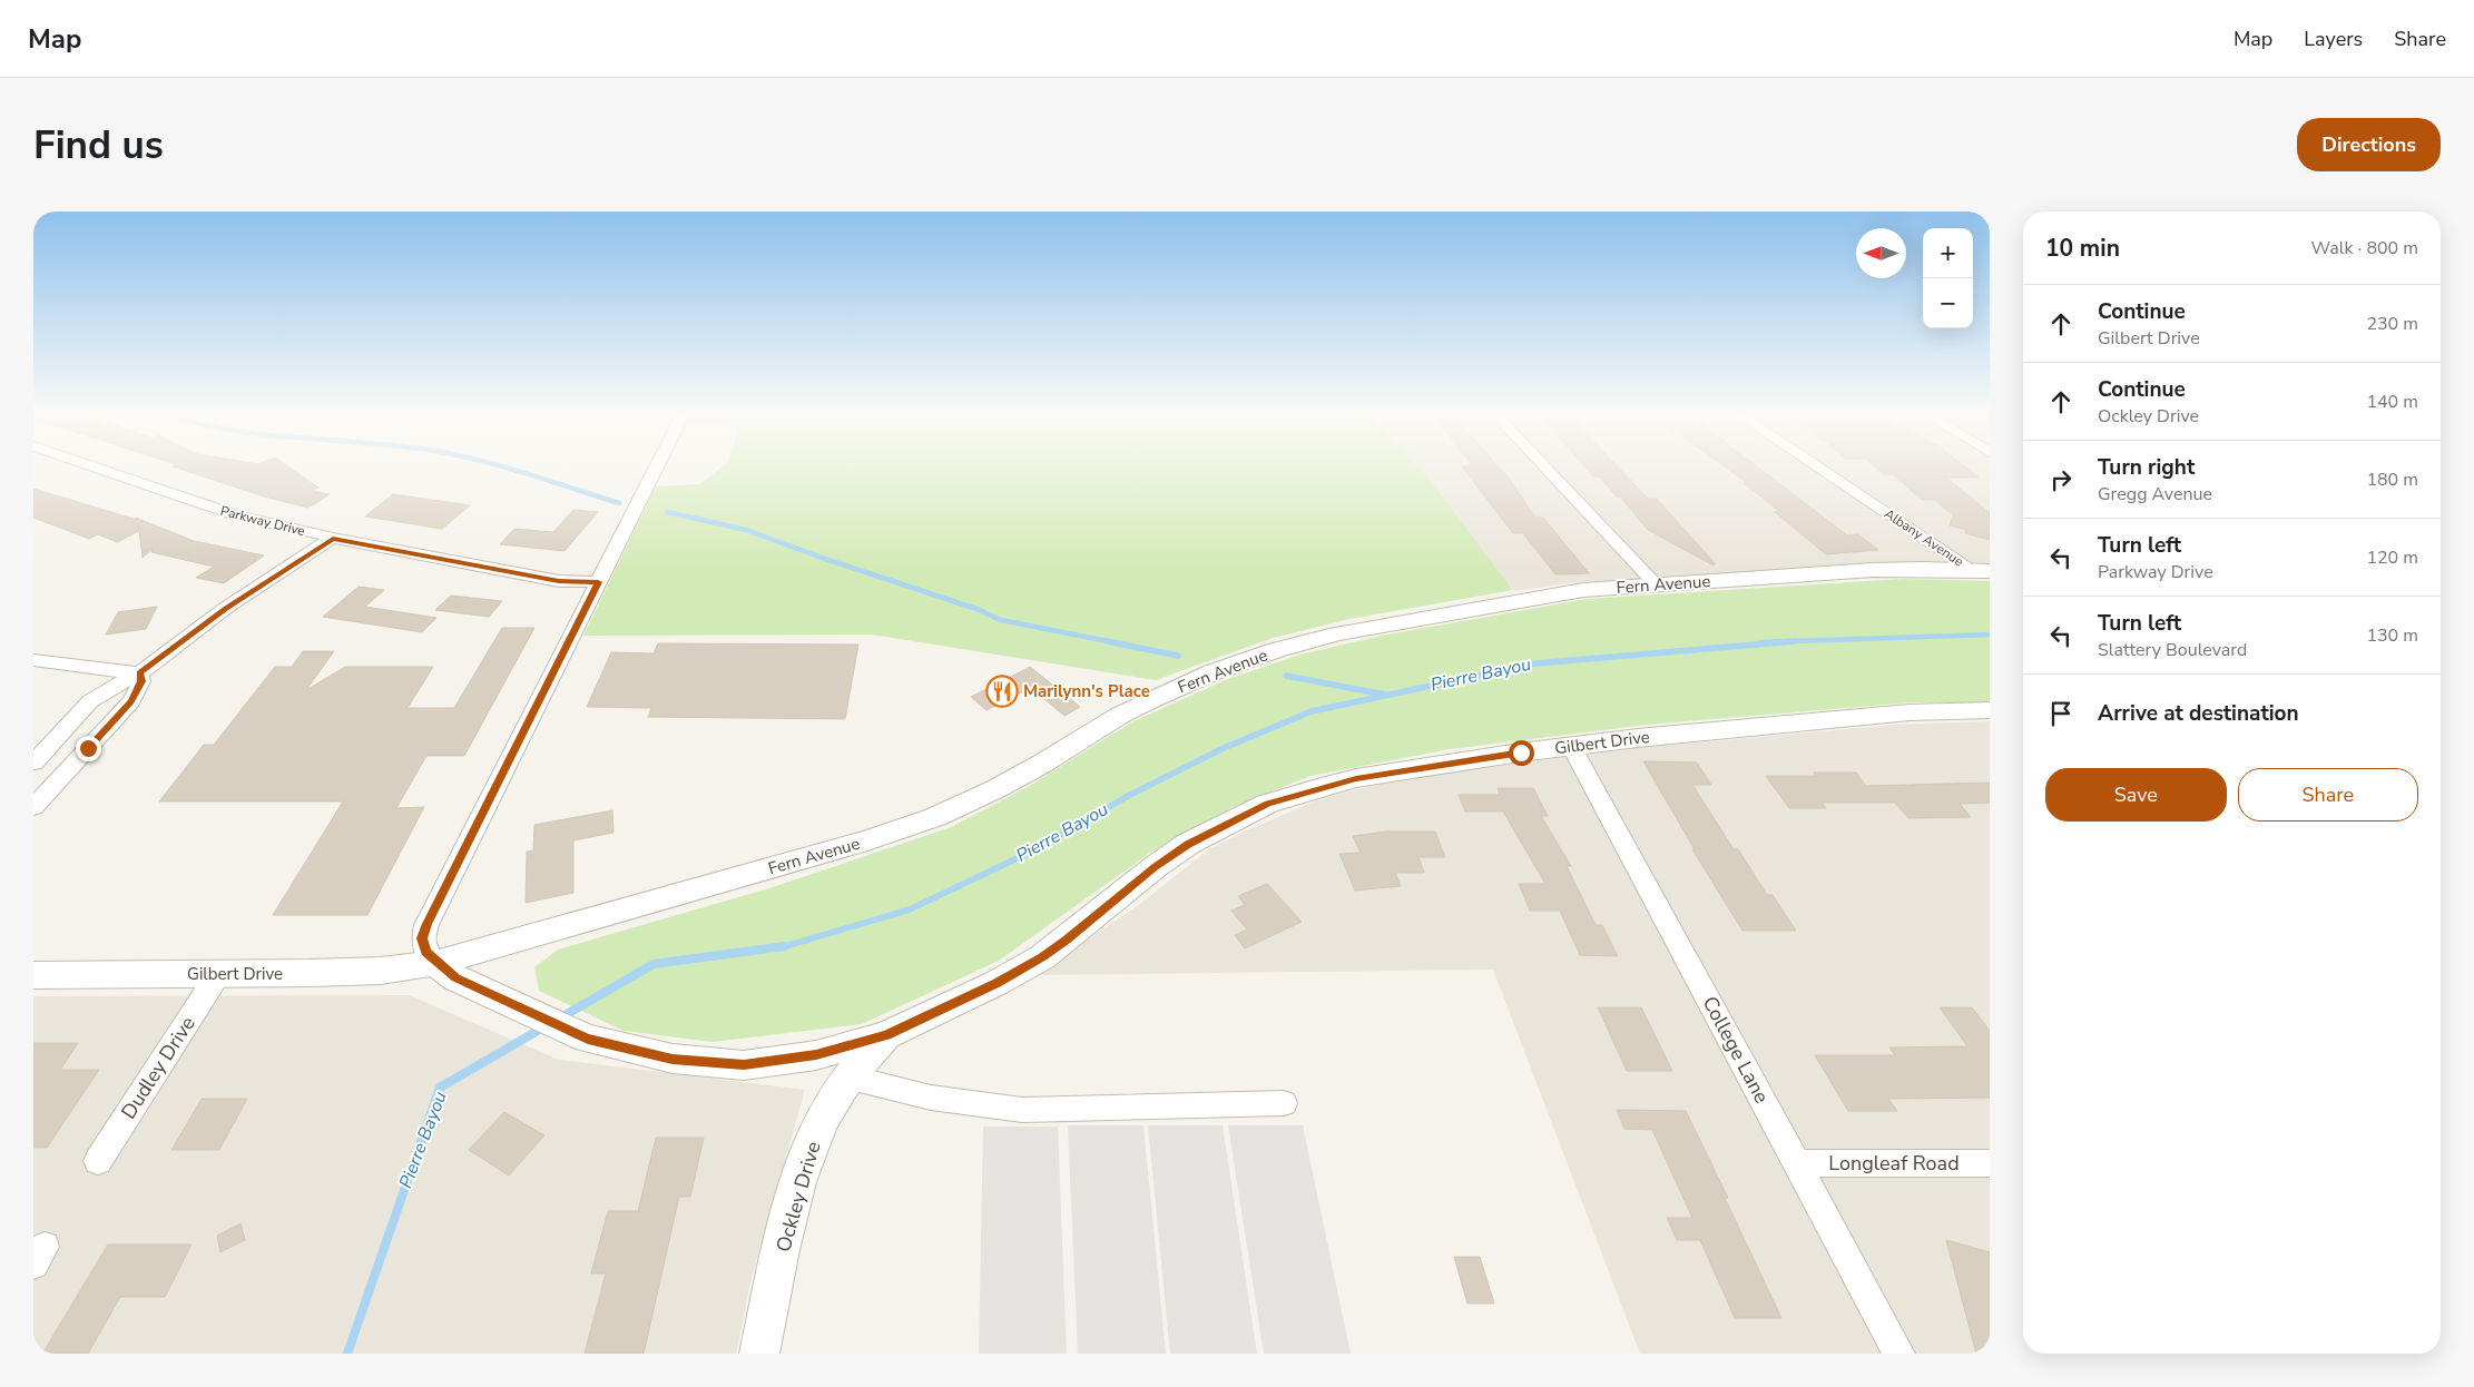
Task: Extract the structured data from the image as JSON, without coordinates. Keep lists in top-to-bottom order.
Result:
{
  "streets": {
    "street": [
      "Parkway Drive",
      "Albany Avenue",
      "Fern Avenue",
      "Gilbert Drive",
      "College Lane",
      "Dudley Drive",
      "Longleaf Road",
      "Ockley Drive"
    ]
  },
  "crossings": [
    ["Albany Avenue", "Fern Avenue"],
    ["Fern Avenue", "Gilbert Drive"],
    ["Gilbert Drive", "College Lane"],
    ["Gilbert Drive", "Dudley Drive"],
    ["Gilbert Drive", "Ockley Drive"],
    ["College Lane", "Longleaf Road"]
  ],
  "water": ["Pierre Bayou"],
  "places": {
    "restaurant": ["Marilynn's Place"]
  },
  "north": "left",
  "page": {
    "header": "Map",
    "nav": ["Map", "Layers", "Share"],
    "buttons": [
      "Directions",
      ["Save", "Share"]
    ],
    "title": "Find us",
    "heading": ["10 min", "Walk · 800 m"],
    "map_buttons": ["+", "−"],
    "list": [
      ["Continue", "Gilbert Drive", "230 m"],
      ["Continue", "Ockley Drive", "140 m"],
      ["Turn right", "Gregg Avenue", "180 m"],
      ["Turn left", "Parkway Drive", "120 m"],
      ["Turn left", "Slattery Boulevard", "130 m"],
      "Arrive at destination"
    ]
  }
}
